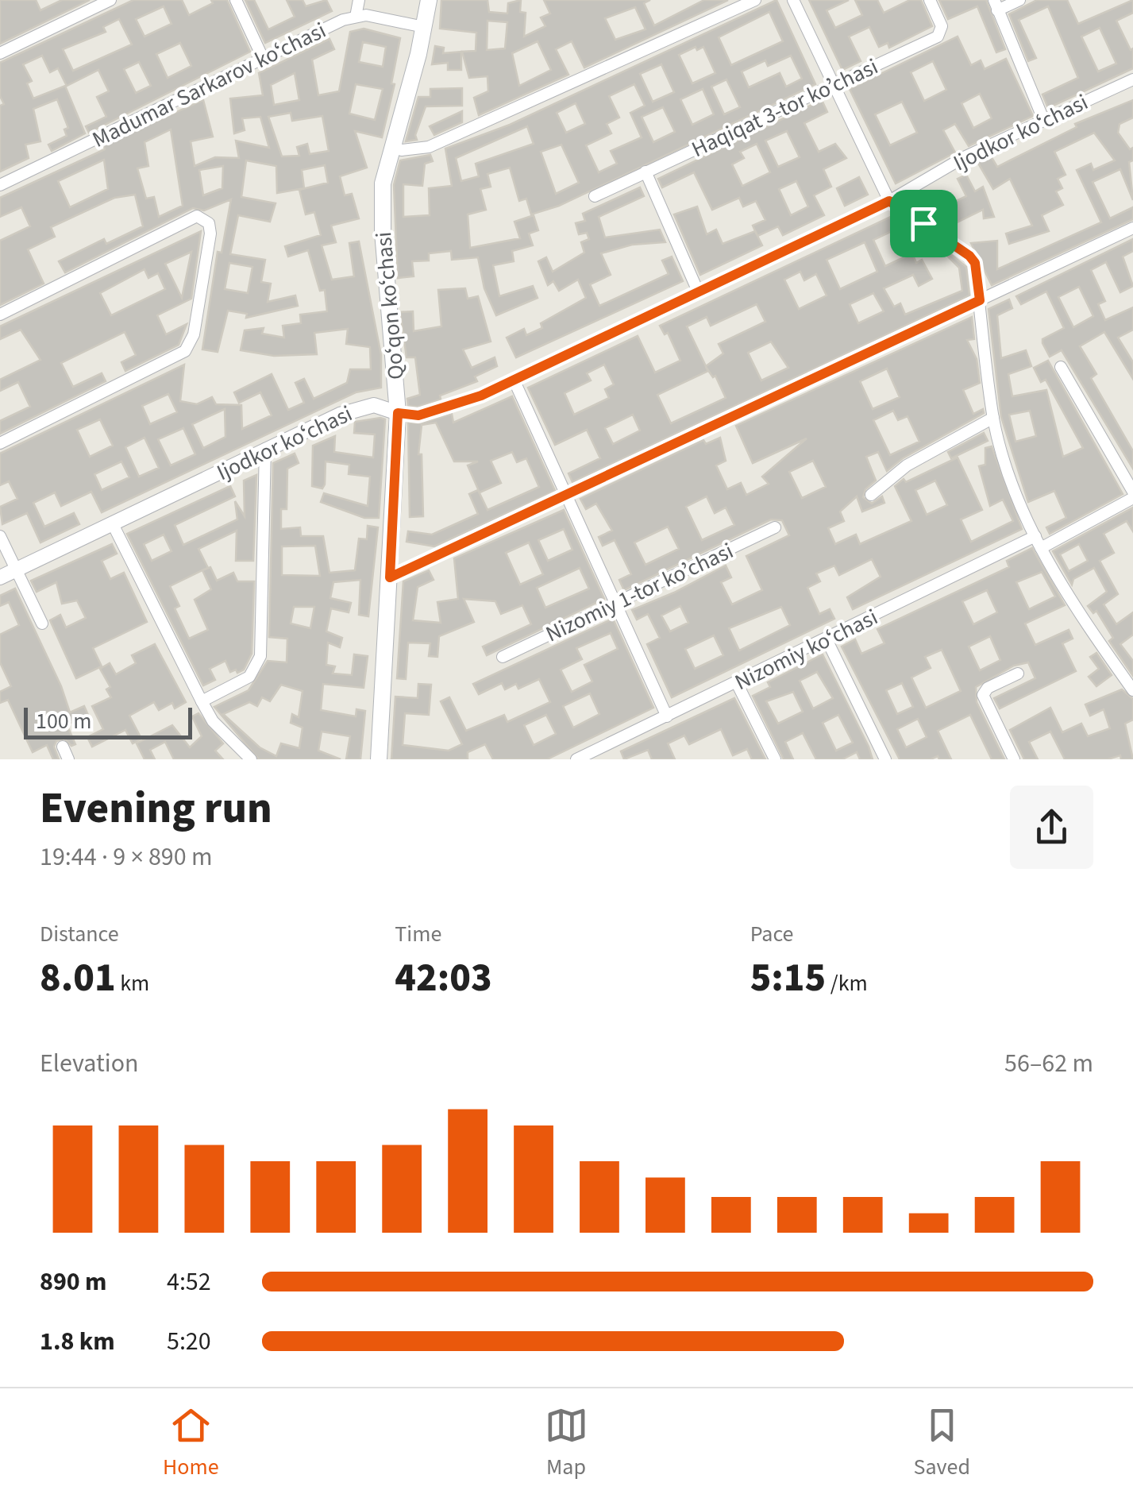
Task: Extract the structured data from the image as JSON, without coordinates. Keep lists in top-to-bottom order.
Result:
{
  "streets": {
    "main road": ["Qoʻqon koʻchasi"],
    "street": [
      "Madumar Sarkarov koʻchasi",
      "Haqiqat 3-tor koʼchasi",
      "Ijodkor koʻchasi",
      "Nizomiy 1-tor koʼchasi",
      "Nizomiy koʻchasi"
    ]
  },
  "crossings": [
    ["Ijodkor koʻchasi", "Qoʻqon koʻchasi"]
  ],
  "scale_bar": "100 m",
  "page": {
    "scale": "100 m",
    "heading": ["Evening run", "19:44 · 9 × 890 m"],
    "stats": [
      ["Distance", "8.01 km"],
      ["Time", "42:03"],
      ["Pace", "5:15 /km"]
    ],
    "chart": ["Elevation", "56–62 m"],
    "list": [
      {
        "name": "890 m",
        "note": "4:52"
      },
      {
        "name": "1.8 km",
        "note": "5:20"
      }
    ],
    "tabs": ["Home", "Map", "Saved"]
  }
}
